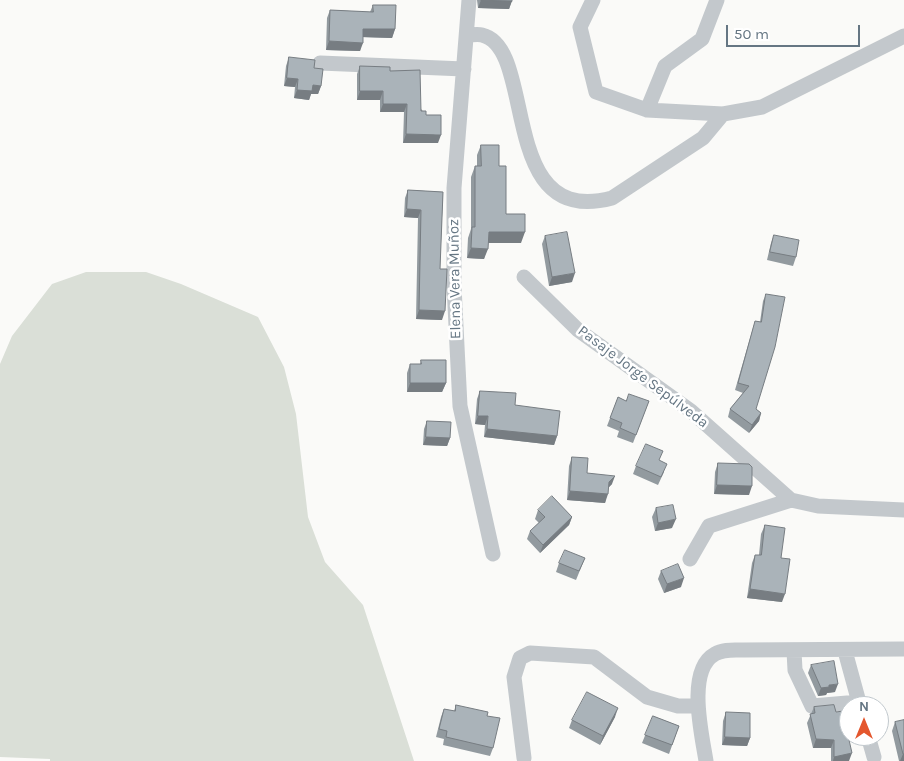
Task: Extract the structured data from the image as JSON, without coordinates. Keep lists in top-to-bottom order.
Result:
{
  "streets": {
    "street": ["Elena Vera Muñoz", "Pasaje Jorge Sepúlveda"]
  },
  "scale_bar": "50 m",
  "north": "top"
}
